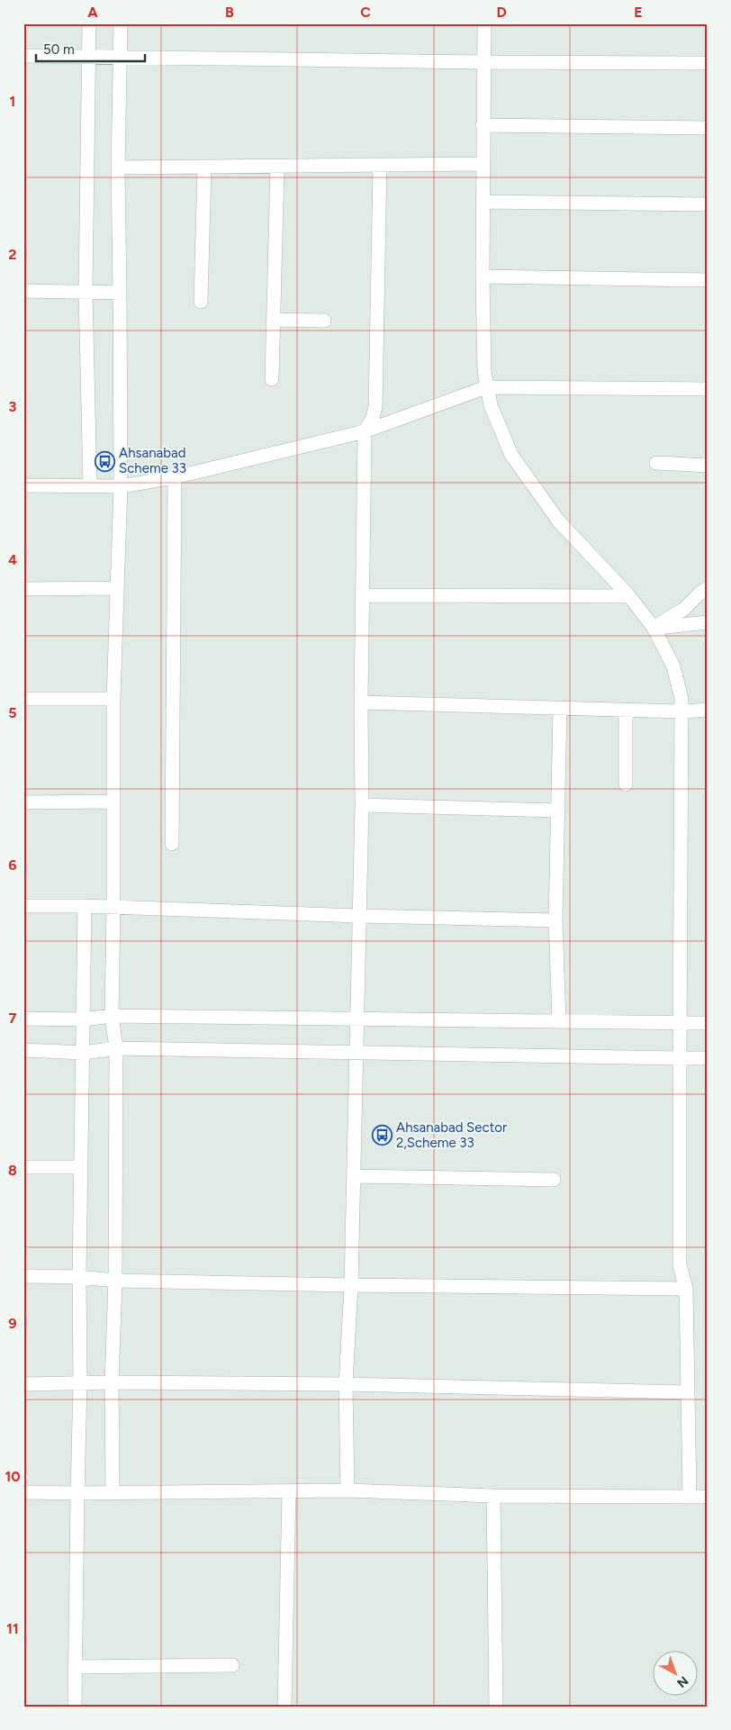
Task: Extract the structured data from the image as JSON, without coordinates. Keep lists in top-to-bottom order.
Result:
{
  "places": {
    "bus stop": ["Ahsanabad Scheme 33", "Ahsanabad Sector 2,Scheme 33"]
  },
  "scale_bar": "50 m",
  "north": "bottom right",
  "grid": {
    "columns": [
      "A",
      "B",
      "C",
      "D",
      "E"
    ],
    "rows": [
      "1",
      "2",
      "3",
      "4",
      "5",
      "6",
      "7",
      "8",
      "9",
      "10",
      "11"
    ]
  }
}
